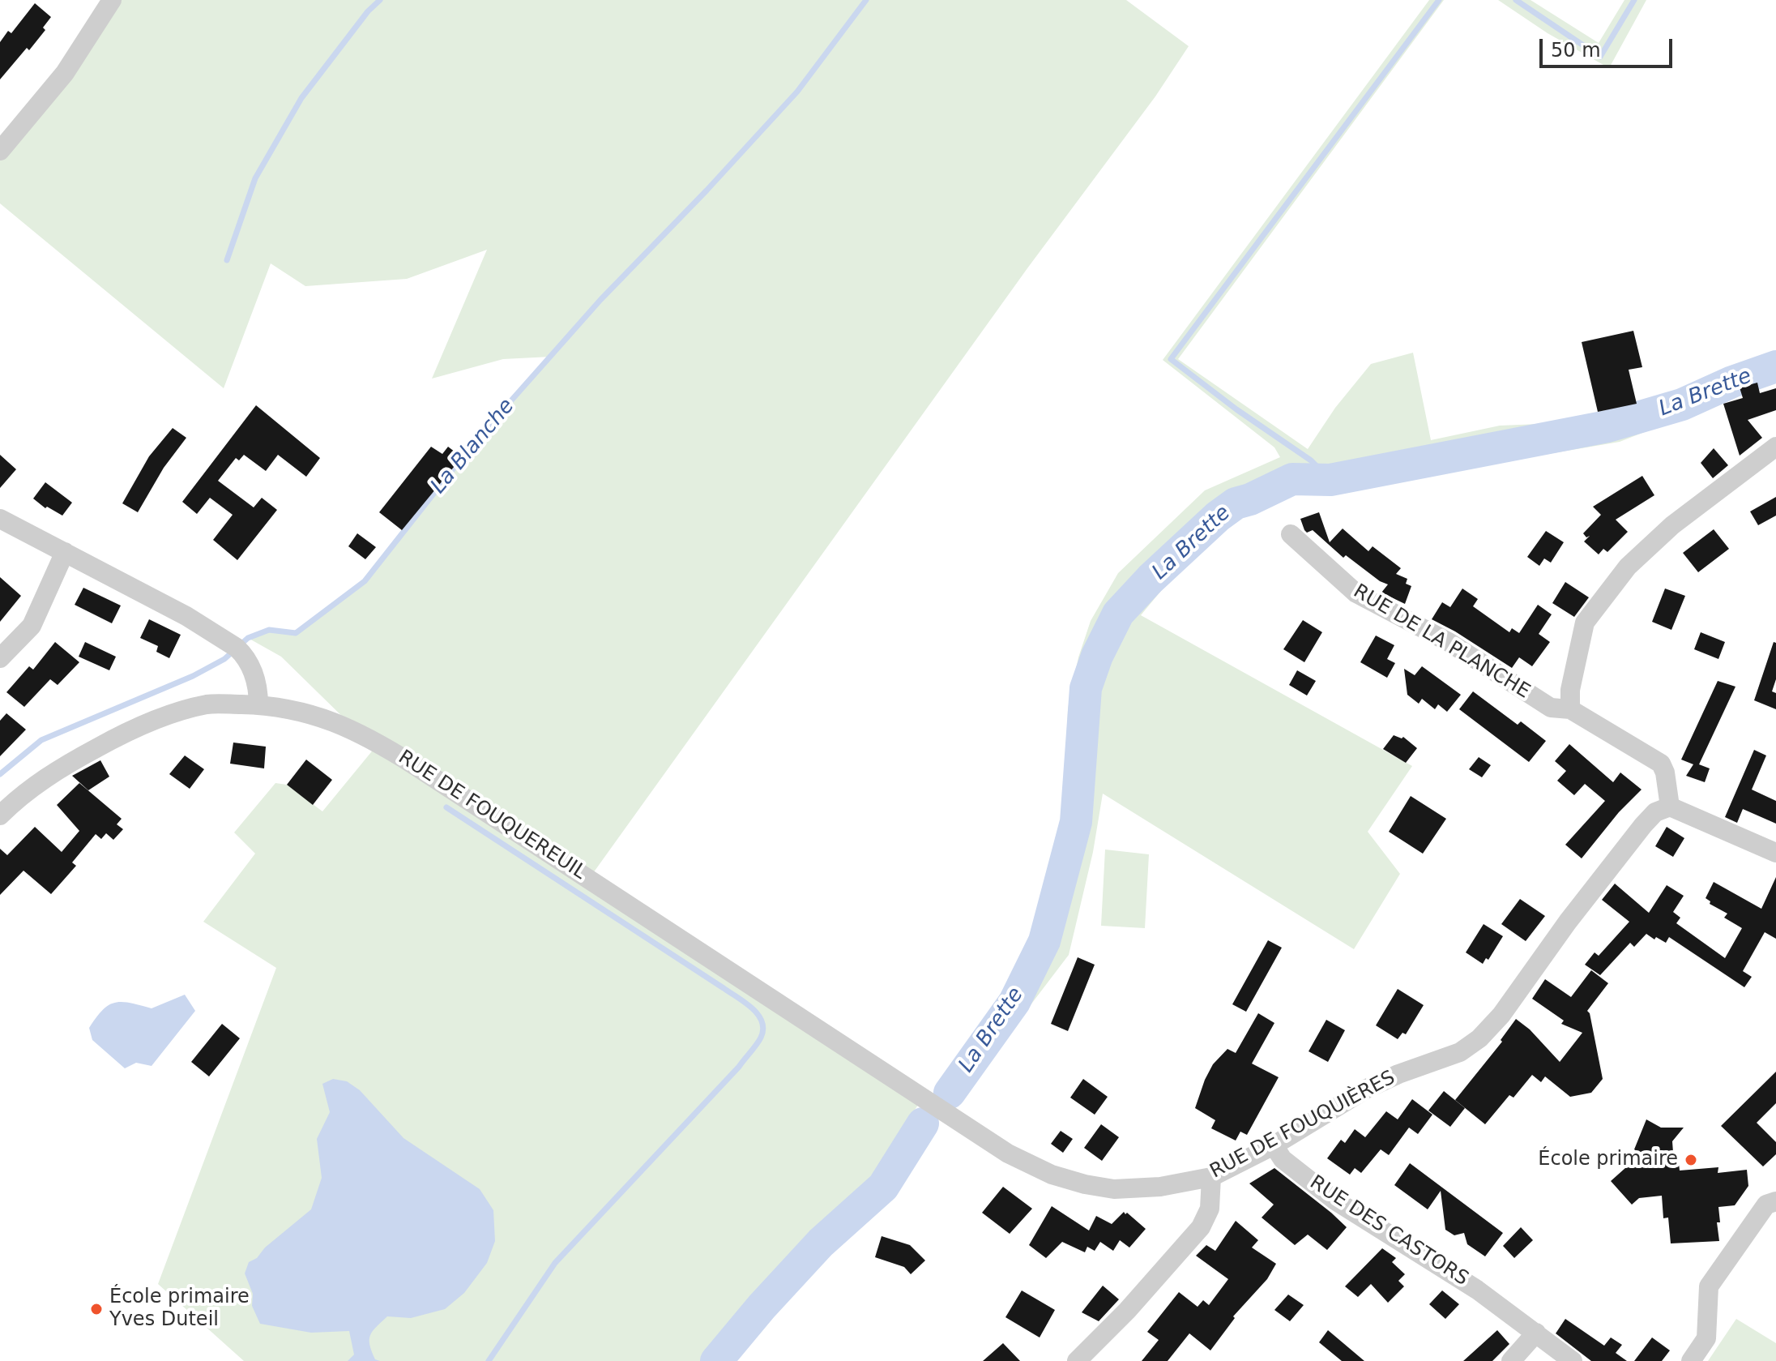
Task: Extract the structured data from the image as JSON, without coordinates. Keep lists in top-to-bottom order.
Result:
{
  "streets": {
    "street": [
      "RUE DE LA PLANCHE",
      "RUE DE FOUQUEREUIL",
      "RUE DE FOUQUIÈRES",
      "RUE DES CASTORS"
    ]
  },
  "crossings": [
    ["RUE DE LA PLANCHE", "RUE DE FOUQUIÈRES"],
    ["RUE DE FOUQUEREUIL", "RUE DE FOUQUIÈRES"],
    ["RUE DE FOUQUIÈRES", "RUE DES CASTORS"]
  ],
  "water": ["La Brette", "La Blanche"],
  "places": ["École primaire", "École primaire Yves Duteil"],
  "scale_bar": "50 m"
}
